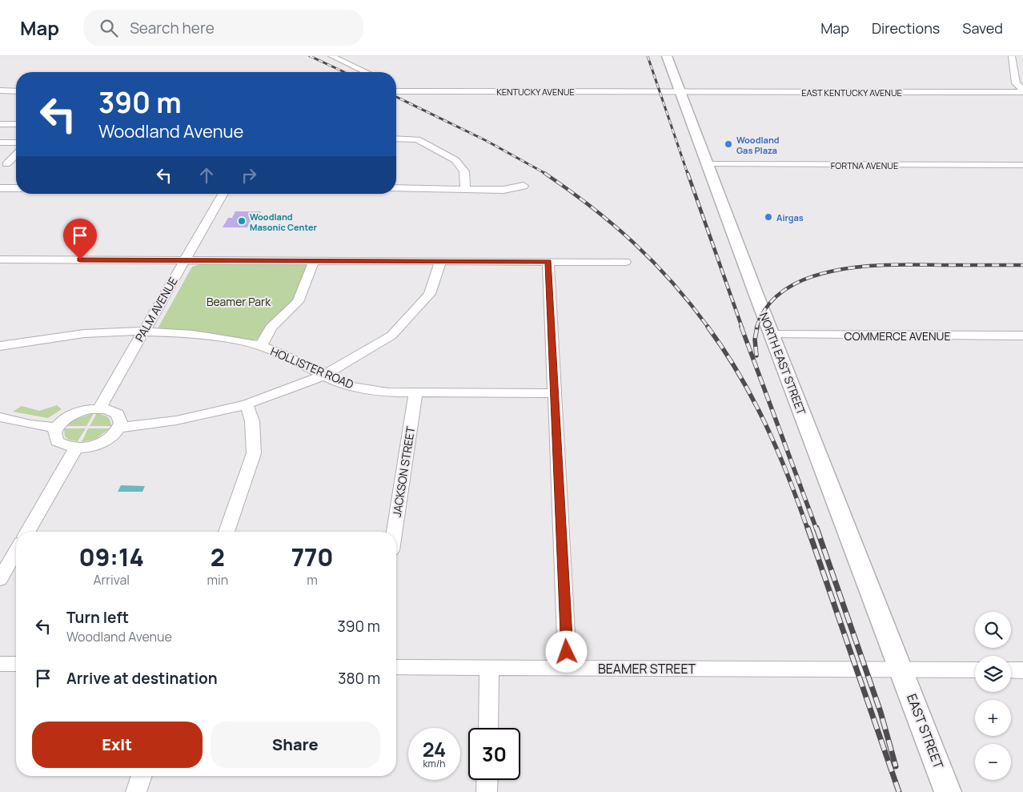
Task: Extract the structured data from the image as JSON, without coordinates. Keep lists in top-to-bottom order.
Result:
{
  "streets": {
    "main road": ["NORTH EAST STREET", "EAST STREET"],
    "street": [
      "KENTUCKY AVENUE",
      "EAST KENTUCKY AVENUE",
      "FORTNA AVENUE",
      "PALM AVENUE",
      "COMMERCE AVENUE",
      "HOLLISTER ROAD",
      "JACKSON STREET",
      "BEAMER STREET"
    ]
  },
  "crossings": [
    ["KENTUCKY AVENUE", "EAST KENTUCKY AVENUE"],
    ["KENTUCKY AVENUE", "NORTH EAST STREET"],
    ["EAST KENTUCKY AVENUE", "NORTH EAST STREET"],
    ["FORTNA AVENUE", "NORTH EAST STREET"],
    ["PALM AVENUE", "HOLLISTER ROAD"],
    ["COMMERCE AVENUE", "NORTH EAST STREET"],
    ["NORTH EAST STREET", "BEAMER STREET"],
    ["NORTH EAST STREET", "EAST STREET"],
    ["HOLLISTER ROAD", "JACKSON STREET"],
    ["BEAMER STREET", "EAST STREET"]
  ],
  "parks": ["Beamer Park"],
  "places": ["Woodland Gas Plaza", "Airgas", "Woodland Masonic Center"],
  "page": {
    "header": "Map",
    "search": "Search here",
    "nav": ["Map", "Directions", "Saved"],
    "turn": ["390 m", "Woodland Avenue"],
    "eta": [
      "09:14",
      "Arrival",
      "2",
      "min",
      "770",
      "m"
    ],
    "list": [
      {
        "name": "Turn left",
        "note": "Woodland Avenue",
        "value": "390 m"
      },
      {
        "name": "Arrive at destination",
        "value": "380 m"
      }
    ],
    "map_buttons": ["+", "−"],
    "buttons": ["Exit", "Share"],
    "speed": "24 km/h",
    "limit": "30"
  }
}
